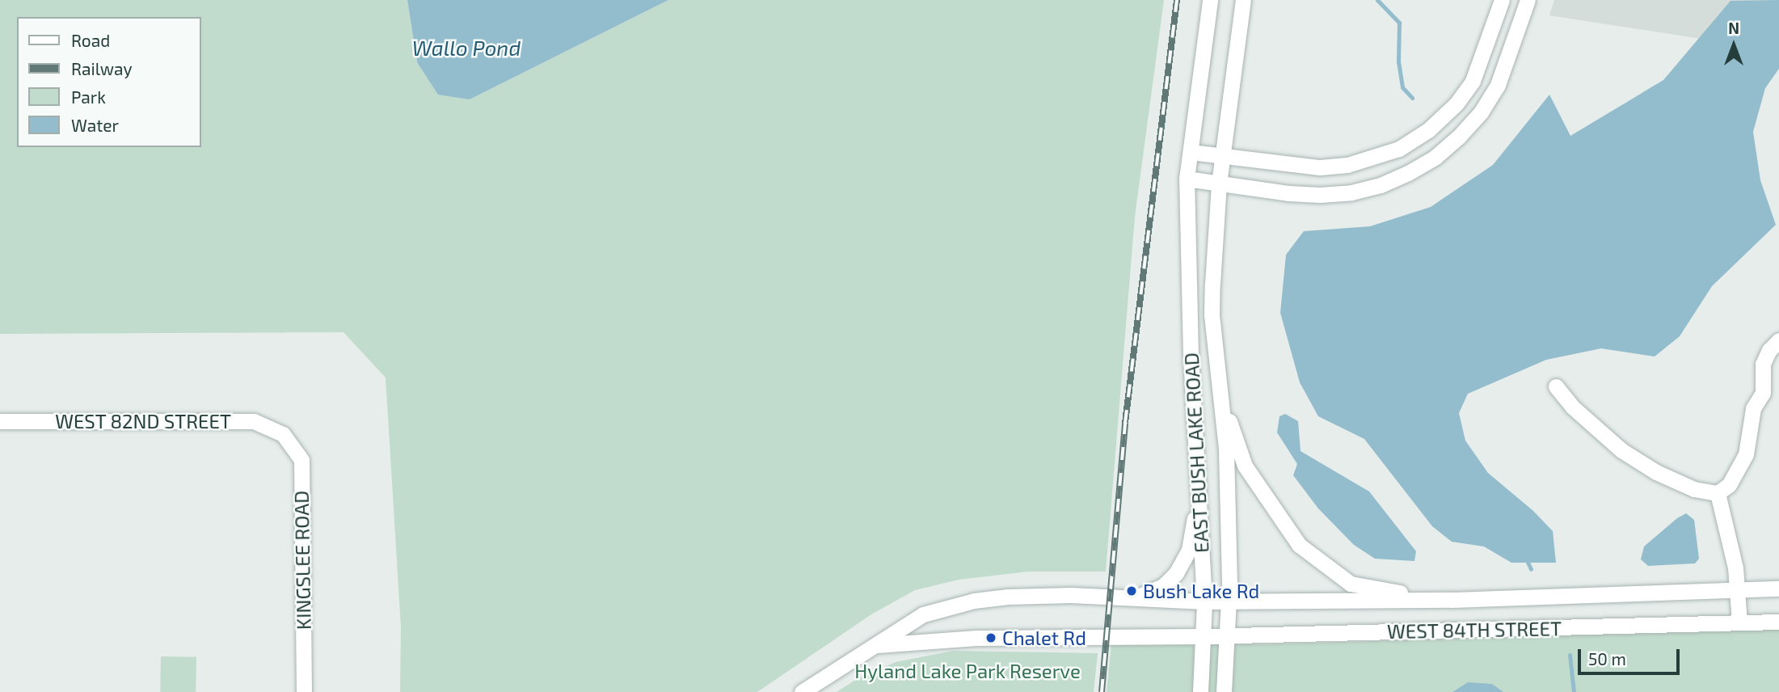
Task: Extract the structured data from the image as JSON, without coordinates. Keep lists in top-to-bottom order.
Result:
{
  "streets": {
    "street": [
      "WEST 82ND STREET",
      "EAST BUSH LAKE ROAD",
      "KINGSLEE ROAD",
      "WEST 84TH STREET"
    ]
  },
  "crossings": [
    ["WEST 82ND STREET", "KINGSLEE ROAD"],
    ["EAST BUSH LAKE ROAD", "WEST 84TH STREET"]
  ],
  "water": ["Wallo Pond"],
  "parks": ["Hyland Lake Park Reserve"],
  "places": ["Bush Lake Rd", "Chalet Rd"],
  "legend": [
    "Road",
    "Railway",
    "Park",
    "Water"
  ],
  "scale_bar": "50 m",
  "north": "top"
}
